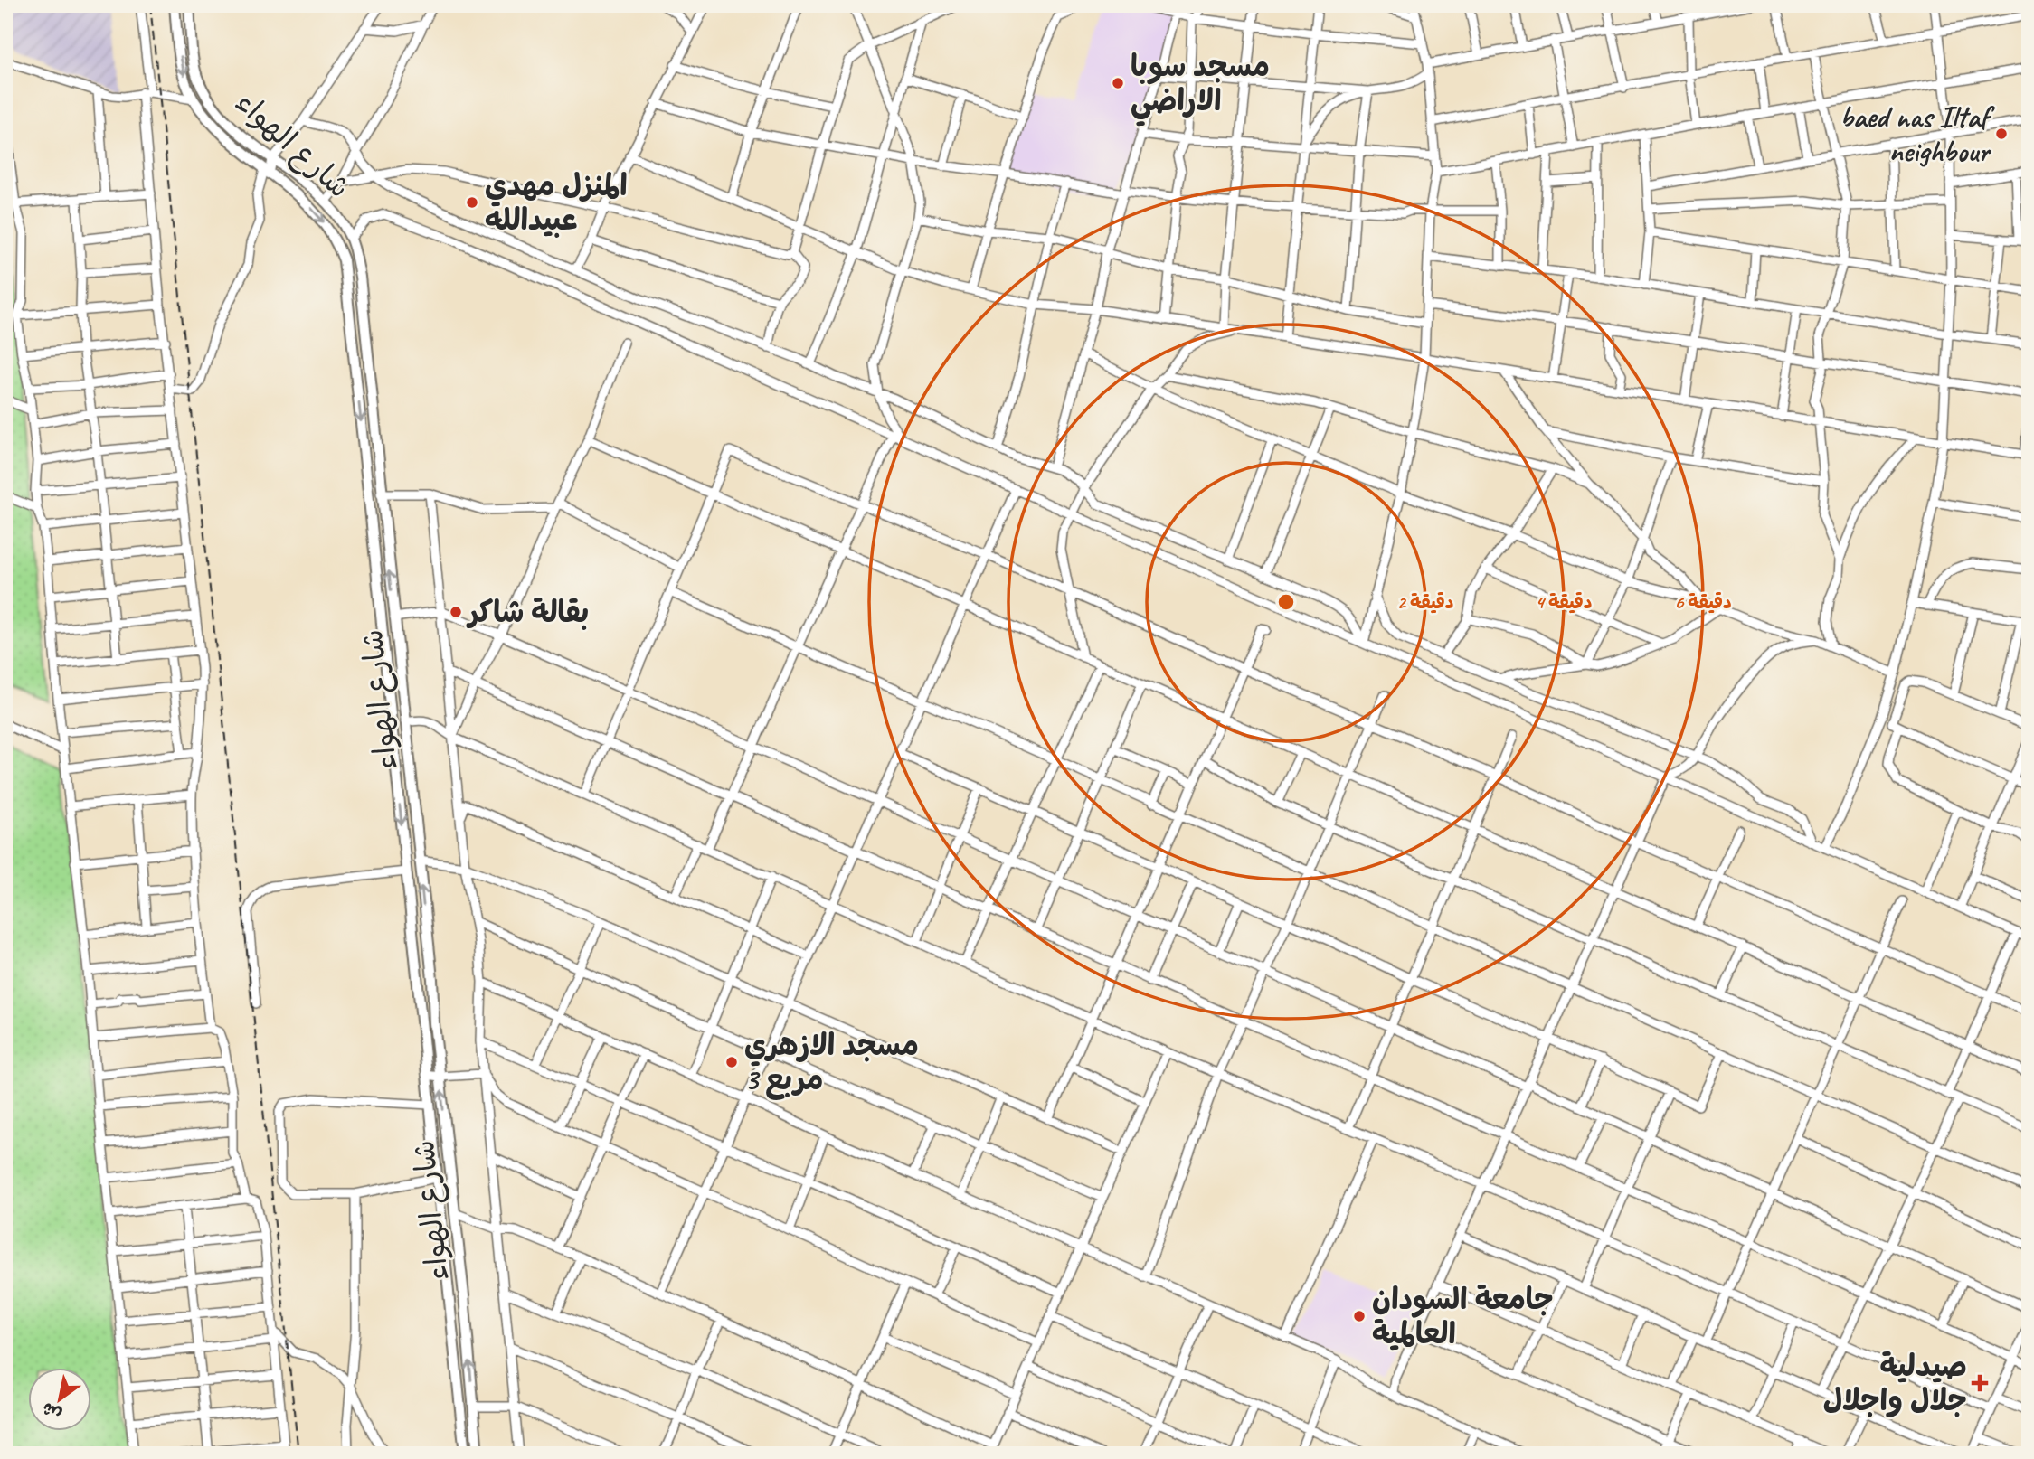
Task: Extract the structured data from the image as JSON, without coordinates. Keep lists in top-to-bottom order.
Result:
{
  "streets": {
    "main road": ["شارع الهواء"]
  },
  "places": {
    "other": [
      "مسجد سوبا الاراضي",
      "baed nas Iltaf neighbour",
      "المنزل مهدي عبيدالله",
      "بقالة شاكر",
      "مسجد الازهري مربع 3",
      "جامعة السودان العالمية"
    ],
    "health": ["صيدلية جلال واجلال"]
  },
  "north": "bottom left",
  "rings": ["2 دقيقة", "4 دقيقة", "6 دقيقة"]
}
